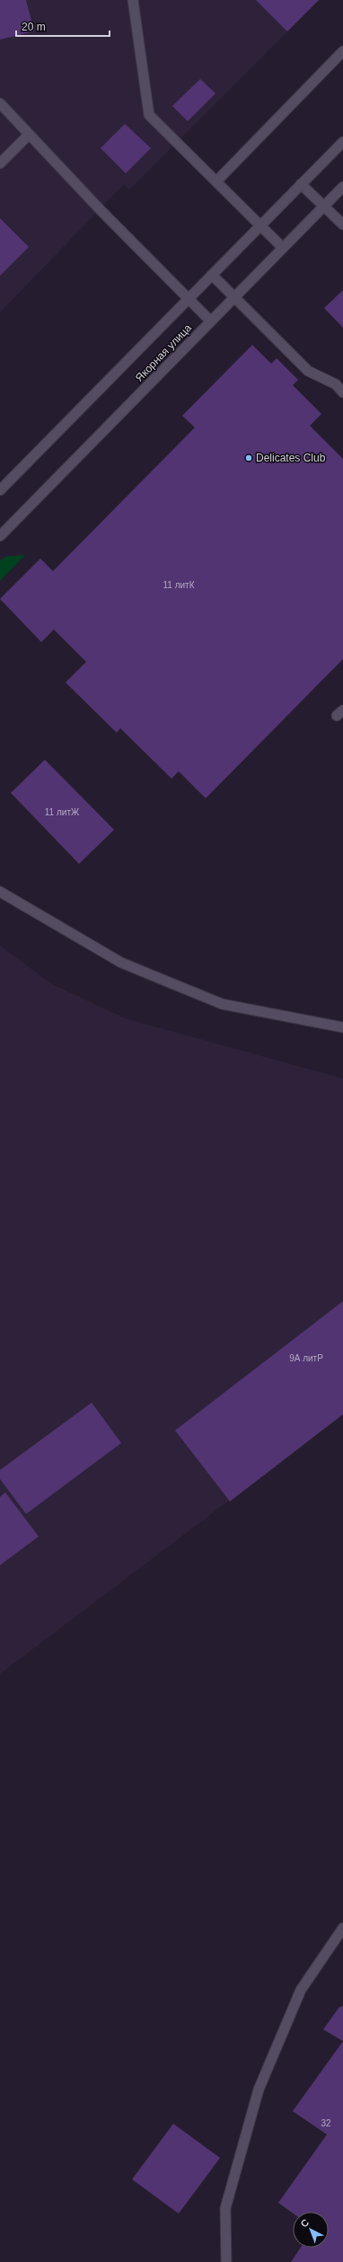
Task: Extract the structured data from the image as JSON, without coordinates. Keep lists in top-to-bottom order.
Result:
{
  "streets": {
    "street": ["Якорная улица"]
  },
  "places": ["Delicates Club"],
  "house_numbers": [
    "11 литК",
    "11 литЖ",
    "9А литР",
    "32"
  ],
  "scale_bar": "20 m",
  "north": "top left"
}
